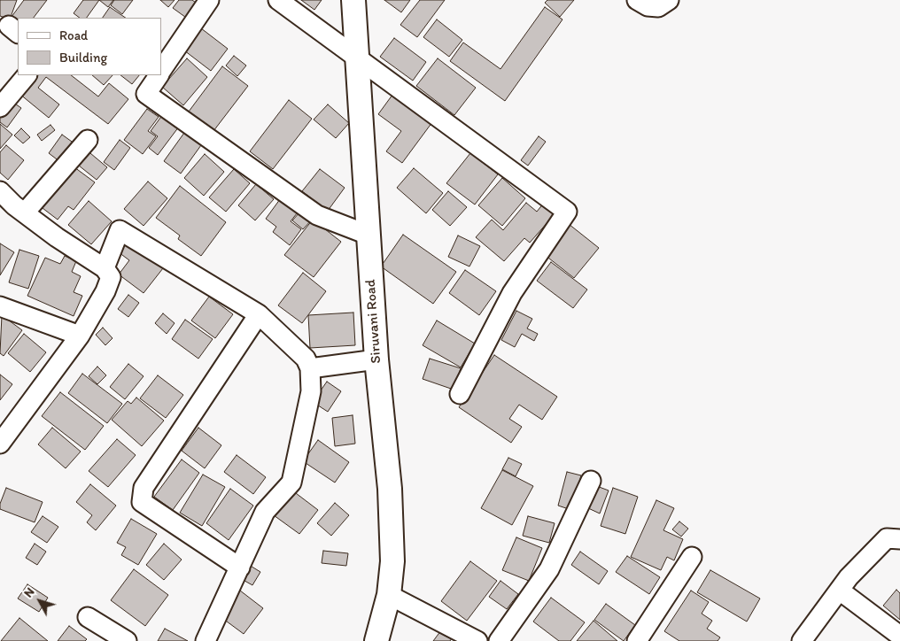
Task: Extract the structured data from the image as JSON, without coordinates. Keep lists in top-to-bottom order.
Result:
{
  "streets": {
    "street": ["Siruvani Road"]
  },
  "legend": ["Road", "Building"],
  "north": "top left"
}
